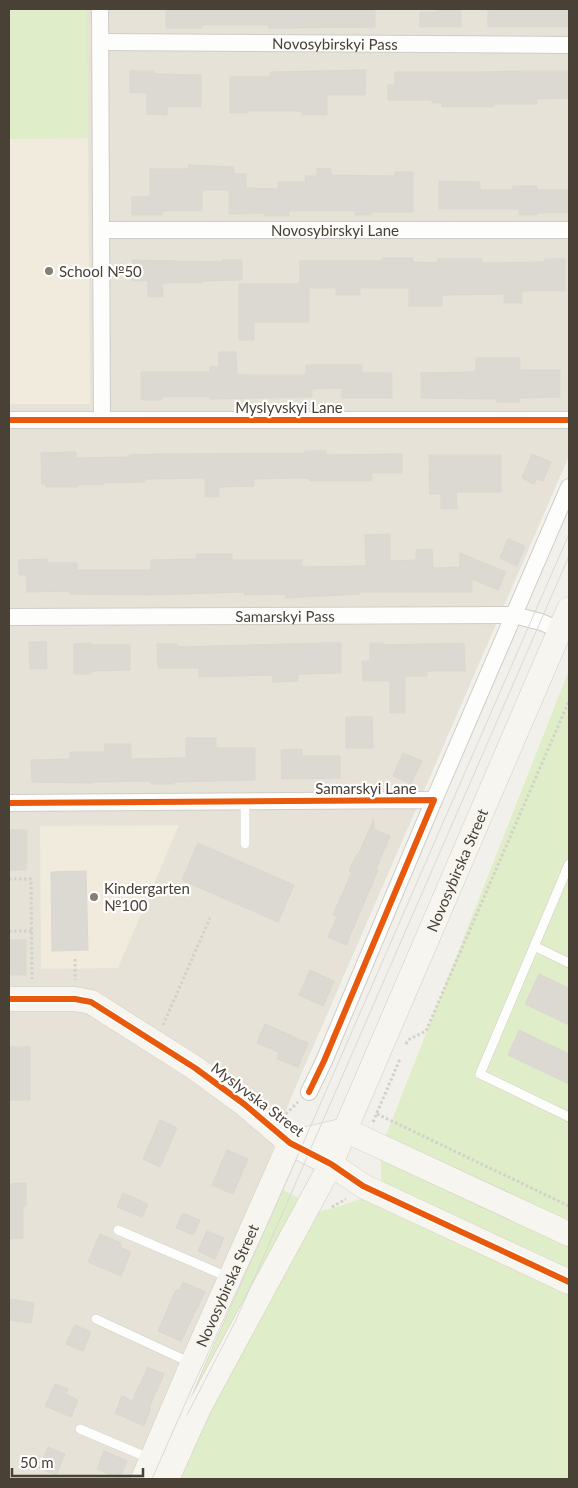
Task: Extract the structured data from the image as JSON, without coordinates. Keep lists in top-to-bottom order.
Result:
{
  "streets": {
    "main road": ["Novosybirska Street", "Myslyvska Street"],
    "street": [
      "Novosybirskyi Pass",
      "Novosybirskyi Lane",
      "Myslyvskyi Lane",
      "Samarskyi Pass",
      "Samarskyi Lane"
    ]
  },
  "crossings": [
    ["Samarskyi Pass", "Novosybirska Street"],
    ["Novosybirska Street", "Myslyvska Street"]
  ],
  "places": ["School №50", "Kindergarten №100"],
  "scale_bar": "50 m"
}
